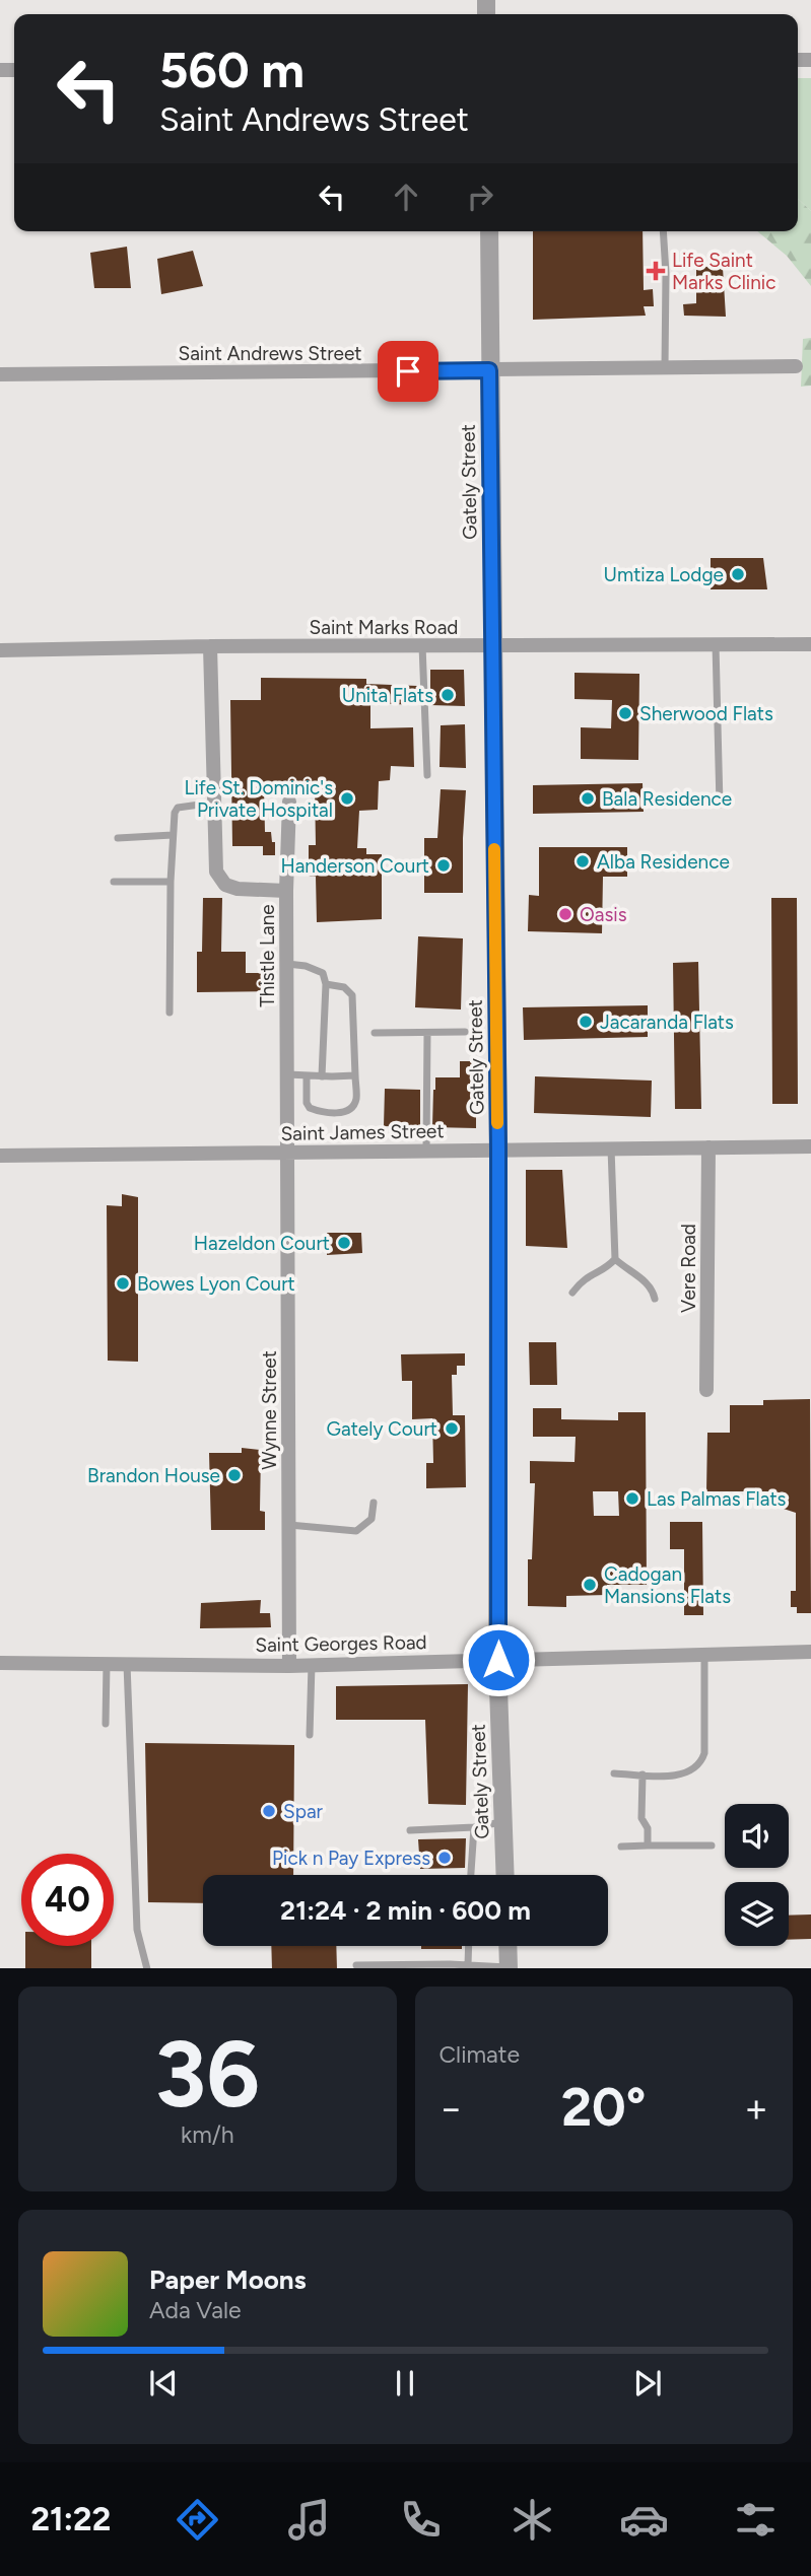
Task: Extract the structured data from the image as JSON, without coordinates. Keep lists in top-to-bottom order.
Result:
{
  "streets": {
    "street": [
      "Saint Andrews Street",
      "Gately Street",
      "Saint Marks Road",
      "Thistle Lane",
      "Saint James Street",
      "Vere Road",
      "Wynne Street",
      "Saint Georges Road"
    ]
  },
  "crossings": [
    ["Saint Andrews Street", "Gately Street"],
    ["Gately Street", "Saint Marks Road"],
    ["Gately Street", "Saint James Street"],
    ["Gately Street", "Saint Georges Road"],
    ["Saint Marks Road", "Thistle Lane"],
    ["Thistle Lane", "Saint James Street"],
    ["Thistle Lane", "Wynne Street"],
    ["Saint James Street", "Vere Road"],
    ["Saint James Street", "Wynne Street"],
    ["Wynne Street", "Saint Georges Road"]
  ],
  "places": {
    "health": ["Life Saint Marks Clinic"],
    "other": [
      "Umtiza Lodge",
      "Unita Flats",
      "Sherwood Flats",
      "Life St. Dominic's Private Hospital",
      "Bala Residence",
      "Alba Residence",
      "Handerson Court",
      "Oasis",
      "Jacaranda Flats",
      "Hazeldon Court",
      "Bowes Lyon Court",
      "Gately Court",
      "Brandon House",
      "Las Palmas Flats",
      "Cadogan Mansions Flats",
      "Spar",
      "Pick n Pay Express"
    ]
  },
  "page": {
    "turn": ["560 m", "Saint Andrews Street"],
    "limit": "40",
    "trip": "21:24 · 2 min · 600 m",
    "tile": [
      ["36", "km/h"],
      "Climate"
    ],
    "heat": ["−", "20°", "+"],
    "song": ["Paper Moons", "Ada Vale"],
    "tabs": "21:22"
  }
}
